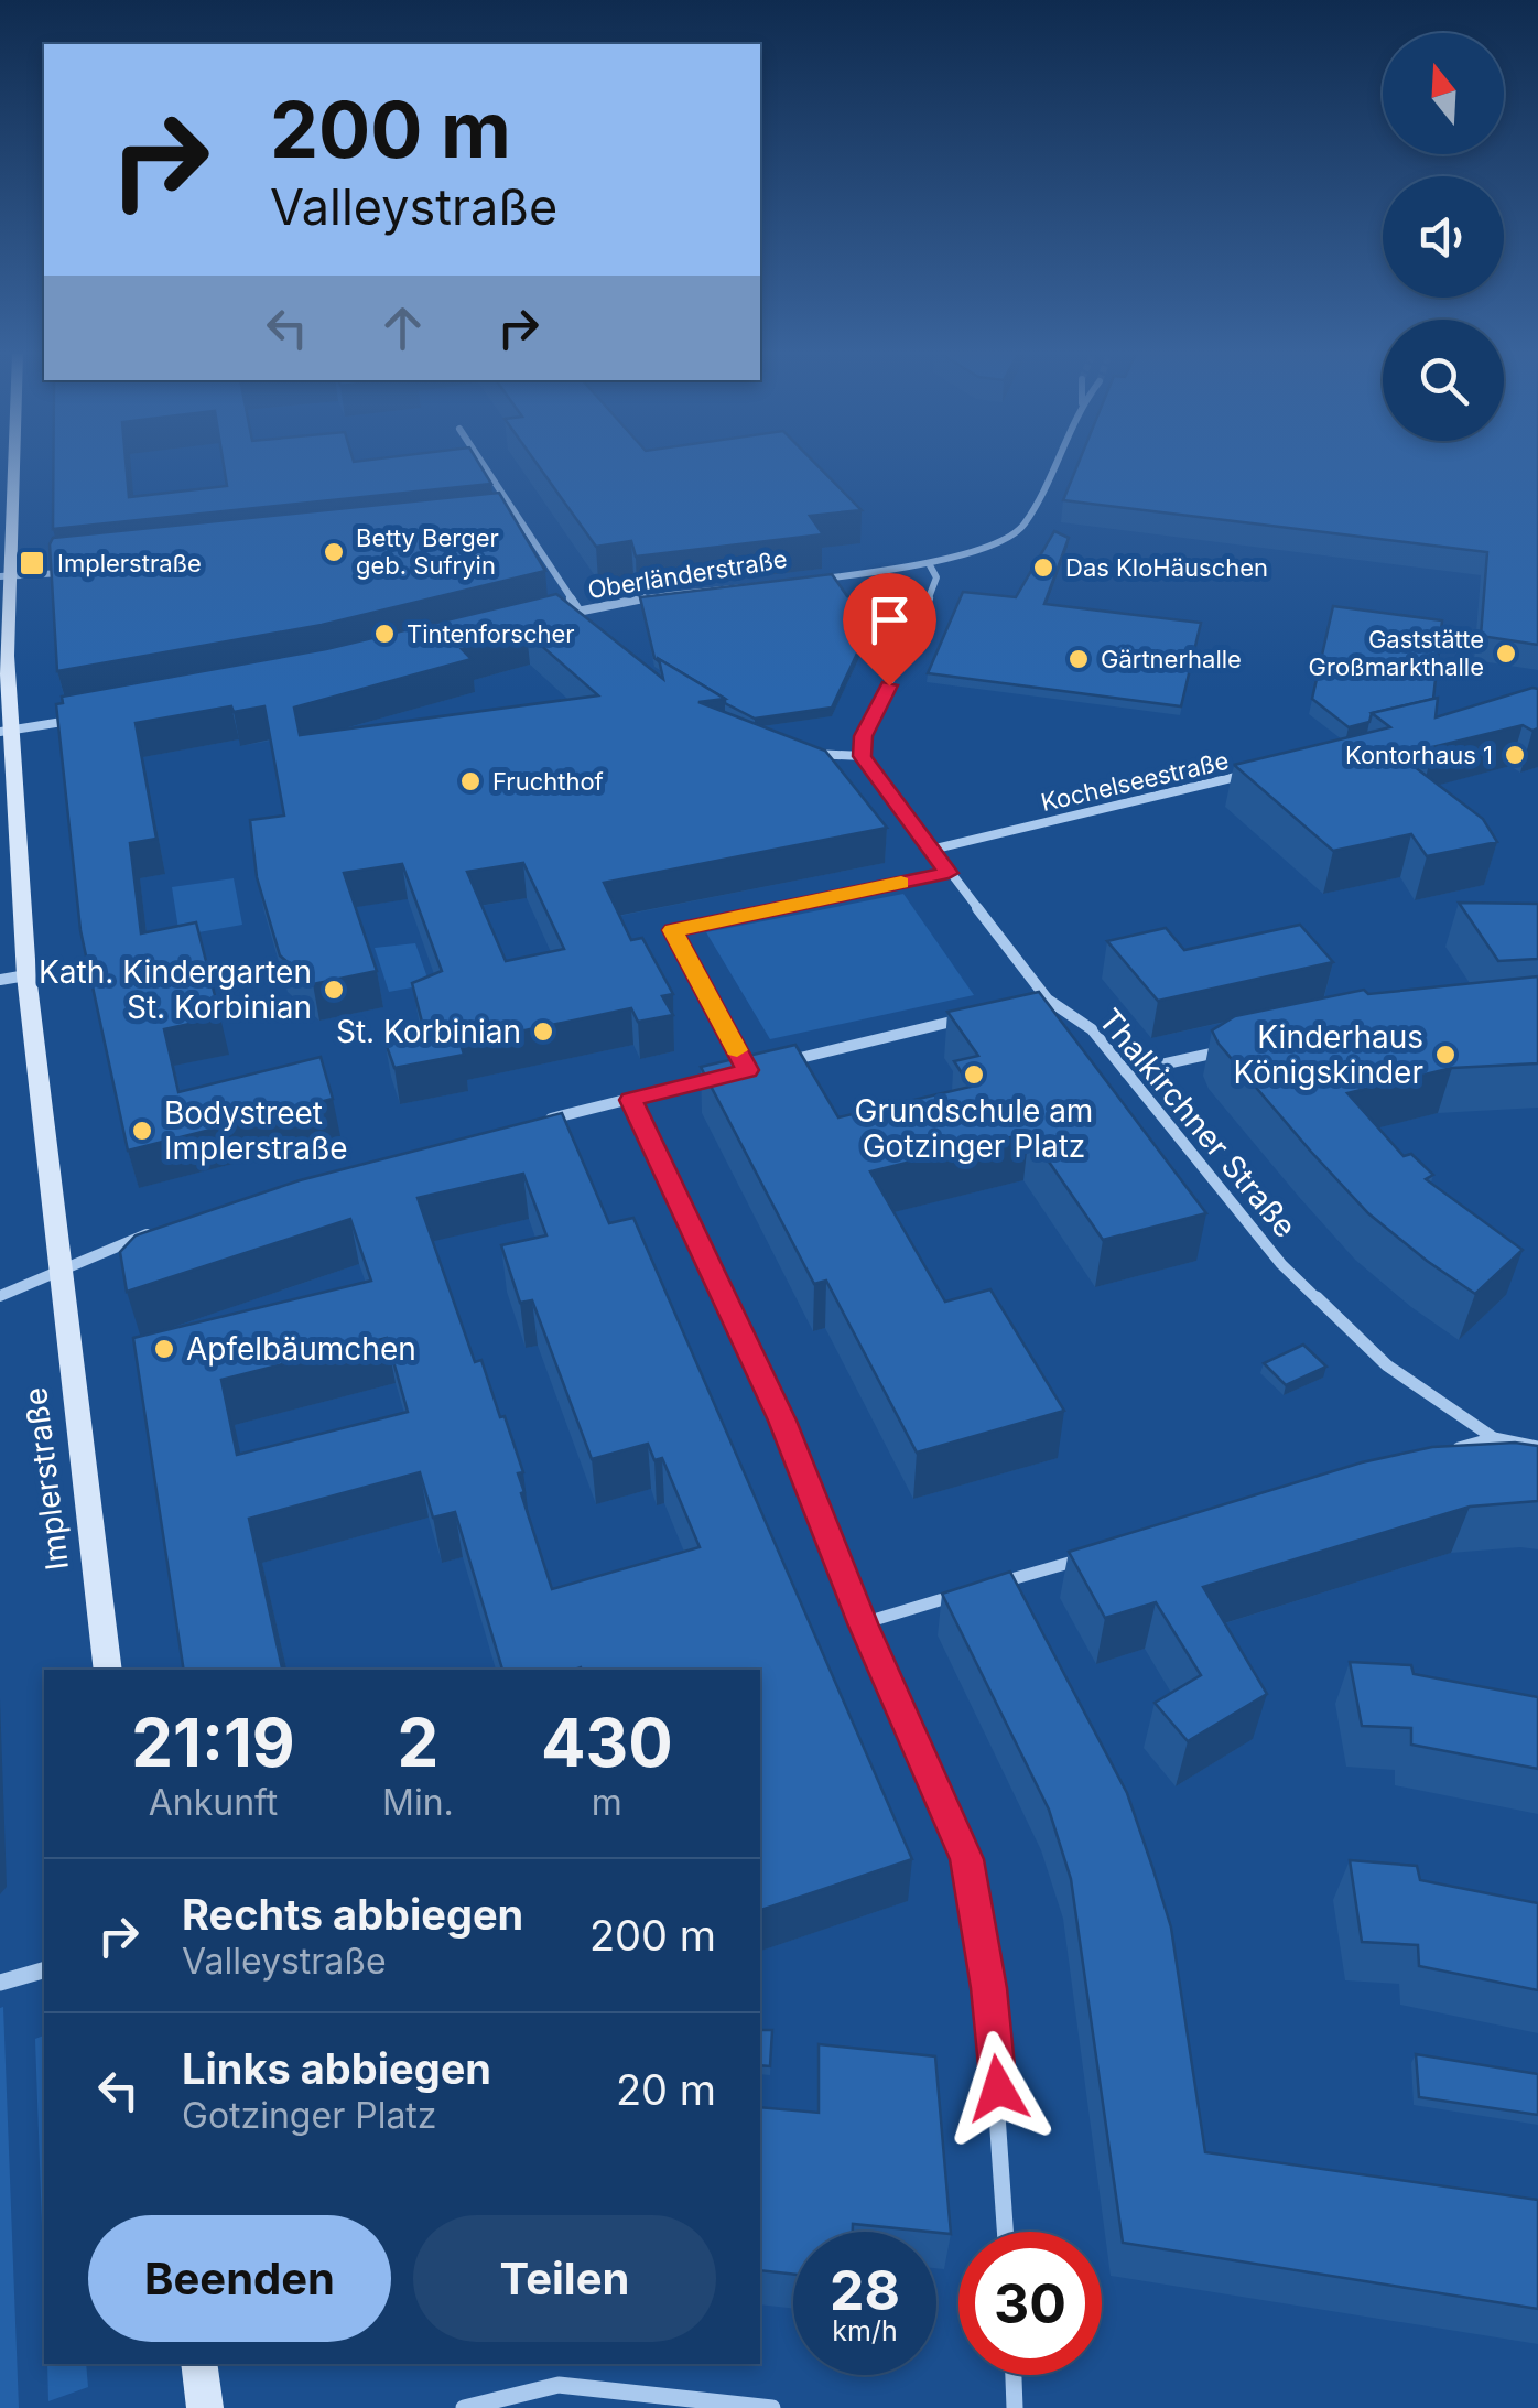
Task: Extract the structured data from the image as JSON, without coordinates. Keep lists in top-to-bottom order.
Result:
{
  "streets": {
    "main road": ["Implerstraße"],
    "street": ["Oberländerstraße", "Kochelseestraße", "Thalkirchner Straße"]
  },
  "crossings": [
    ["Kochelseestraße", "Thalkirchner Straße"]
  ],
  "places": {
    "other": [
      "Betty Berger geb. Sufryin",
      "Das KloHäuschen",
      "Tintenforscher",
      "Gaststätte Großmarkthalle",
      "Gärtnerhalle",
      "Kontorhaus 1",
      "Fruchthof",
      "Kath. Kindergarten St. Korbinian",
      "St. Korbinian",
      "Kinderhaus Königskinder",
      "Grundschule am Gotzinger Platz",
      "Bodystreet Implerstraße",
      "Apfelbäumchen"
    ],
    "transit": ["Implerstraße"]
  },
  "north": "top",
  "page": {
    "turn": ["200 m", "Valleystraße"],
    "eta": [
      "21:19",
      "Ankunft",
      "2",
      "Min.",
      "430",
      "m"
    ],
    "list": [
      {
        "name": "Rechts abbiegen",
        "note": "Valleystraße",
        "value": "200 m"
      },
      {
        "name": "Links abbiegen",
        "note": "Gotzinger Platz",
        "value": "20 m"
      }
    ],
    "buttons": ["Beenden", "Teilen"],
    "speed": "28 km/h",
    "limit": "30"
  }
}
